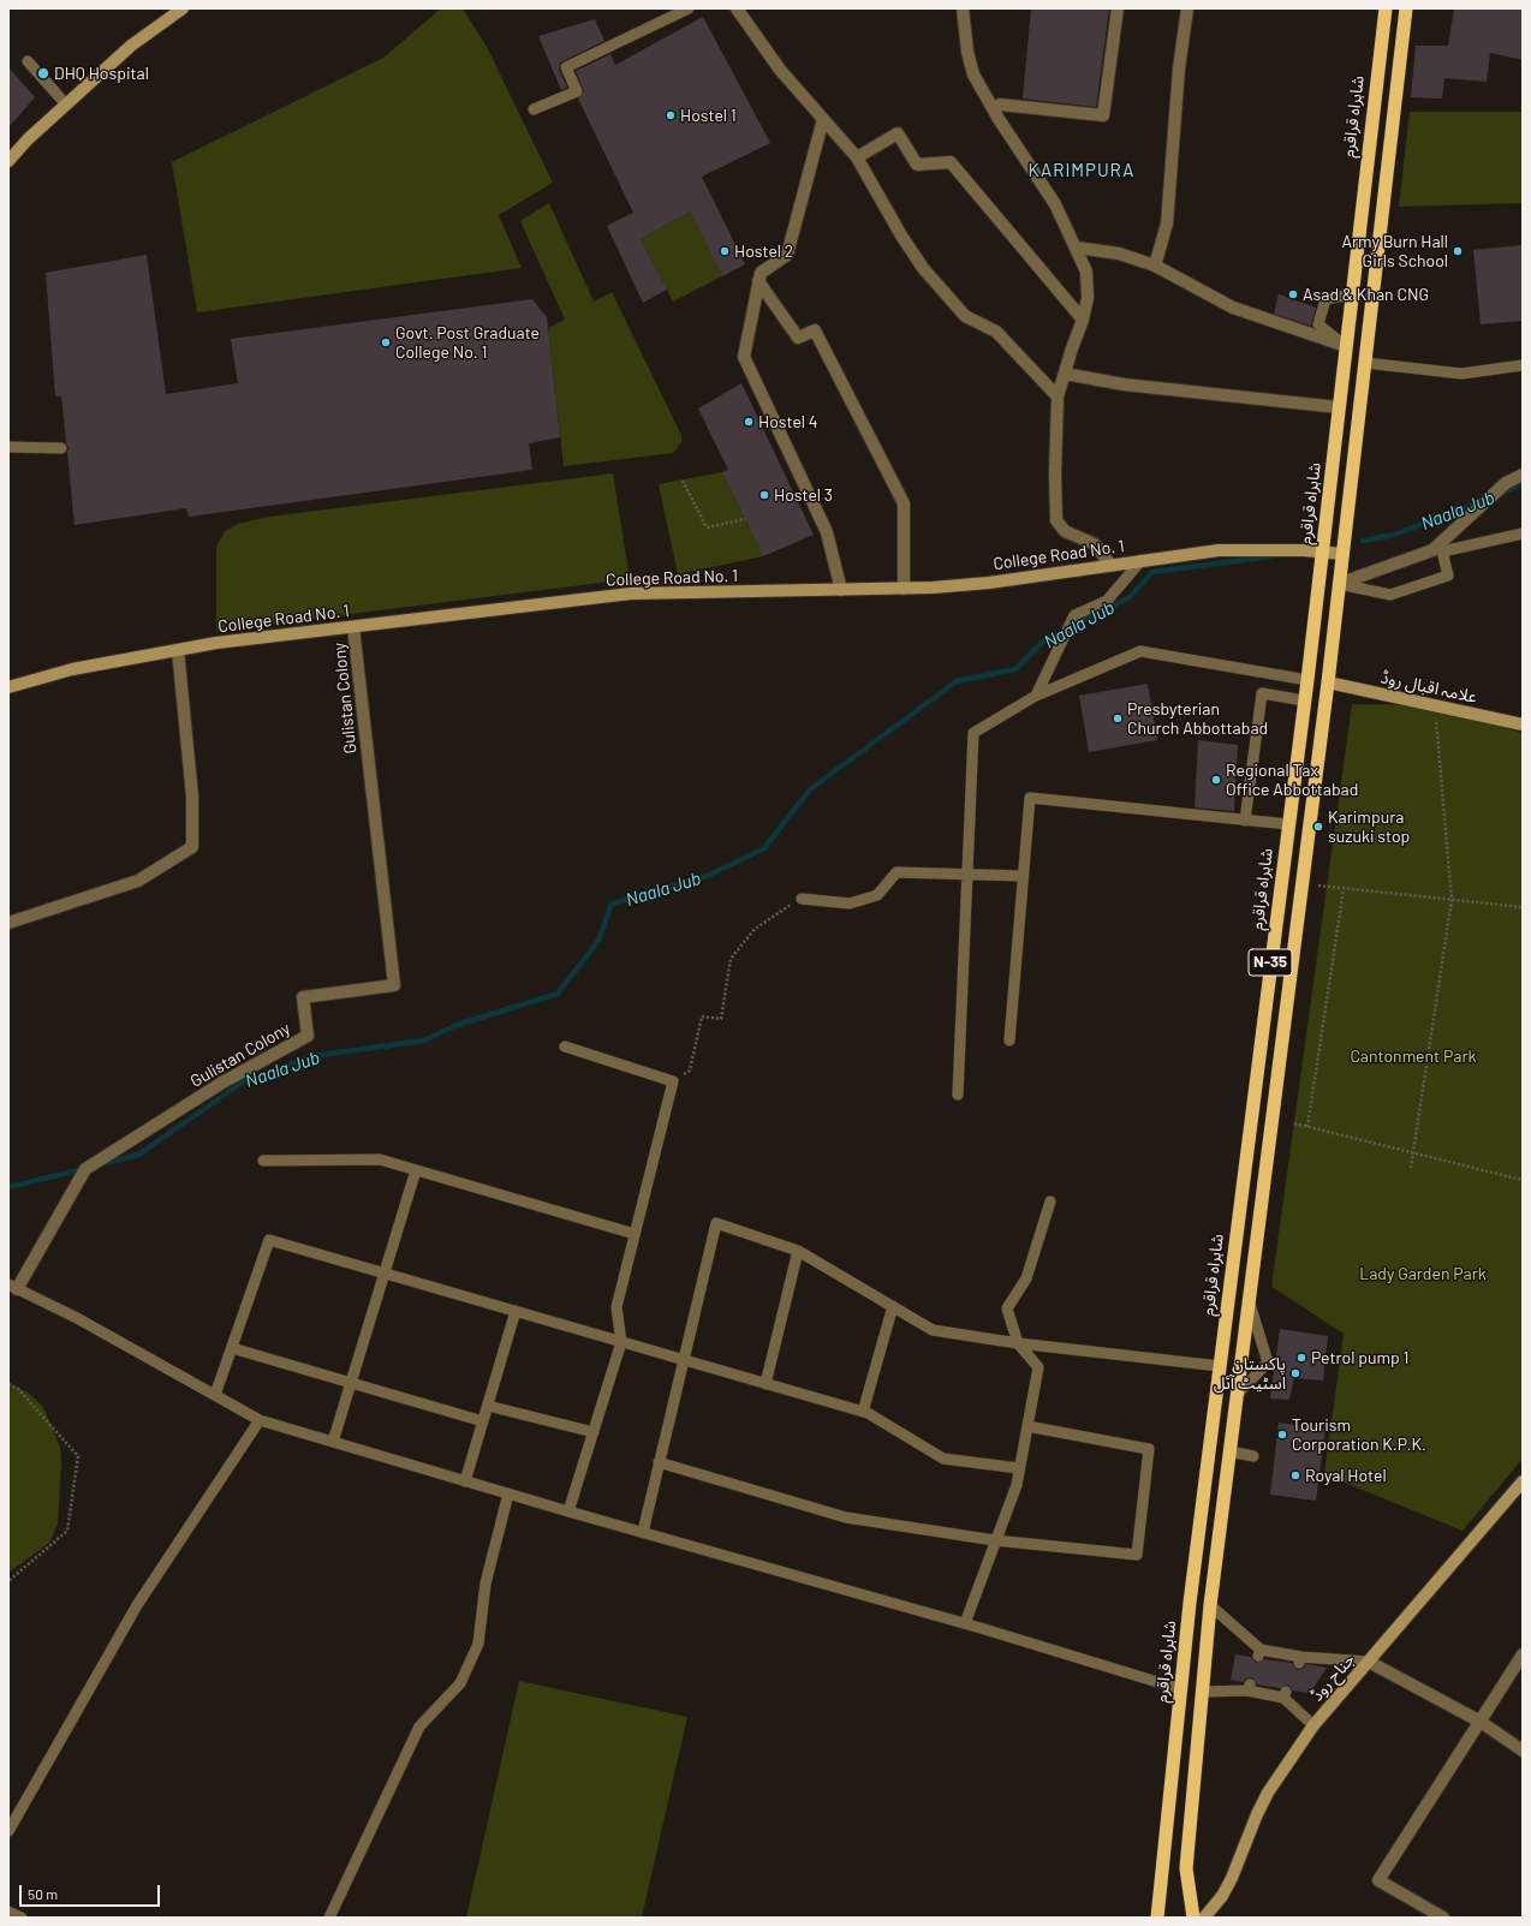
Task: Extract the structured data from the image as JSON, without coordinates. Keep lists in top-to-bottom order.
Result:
{
  "streets": {
    "highway": ["شاہراہ قراقرم", "N-35"],
    "main road": ["College Road No. 1", "علامہ اقبال روڈ", "جناح روڈ"],
    "street": ["Gulistan Colony"]
  },
  "crossings": [
    ["شاہراہ قراقرم", "College Road No. 1"],
    ["College Road No. 1", "Gulistan Colony"],
    ["College Road No. 1", "N-35"],
    ["علامہ اقبال روڈ", "N-35"]
  ],
  "districts": ["KARIMPURA"],
  "water": ["Naala Jub"],
  "parks": ["Cantonment Park", "Lady Garden Park"],
  "places": [
    "DHQ Hospital",
    "Hostel 1",
    "Hostel 2",
    "Army Burn Hall Girls School",
    "Asad & Khan CNG",
    "Govt. Post Graduate College No. 1",
    "Hostel 4",
    "Hostel 3",
    "Presbyterian Church Abbottabad",
    "Regional Tax Office Abbottabad",
    "Karimpura suzuki stop",
    "Petrol pump 1",
    "پاکستان اسٹیٹ آئل",
    "Tourism Corporation K.P.K.",
    "Royal Hotel"
  ],
  "scale_bar": "50 m"
}
